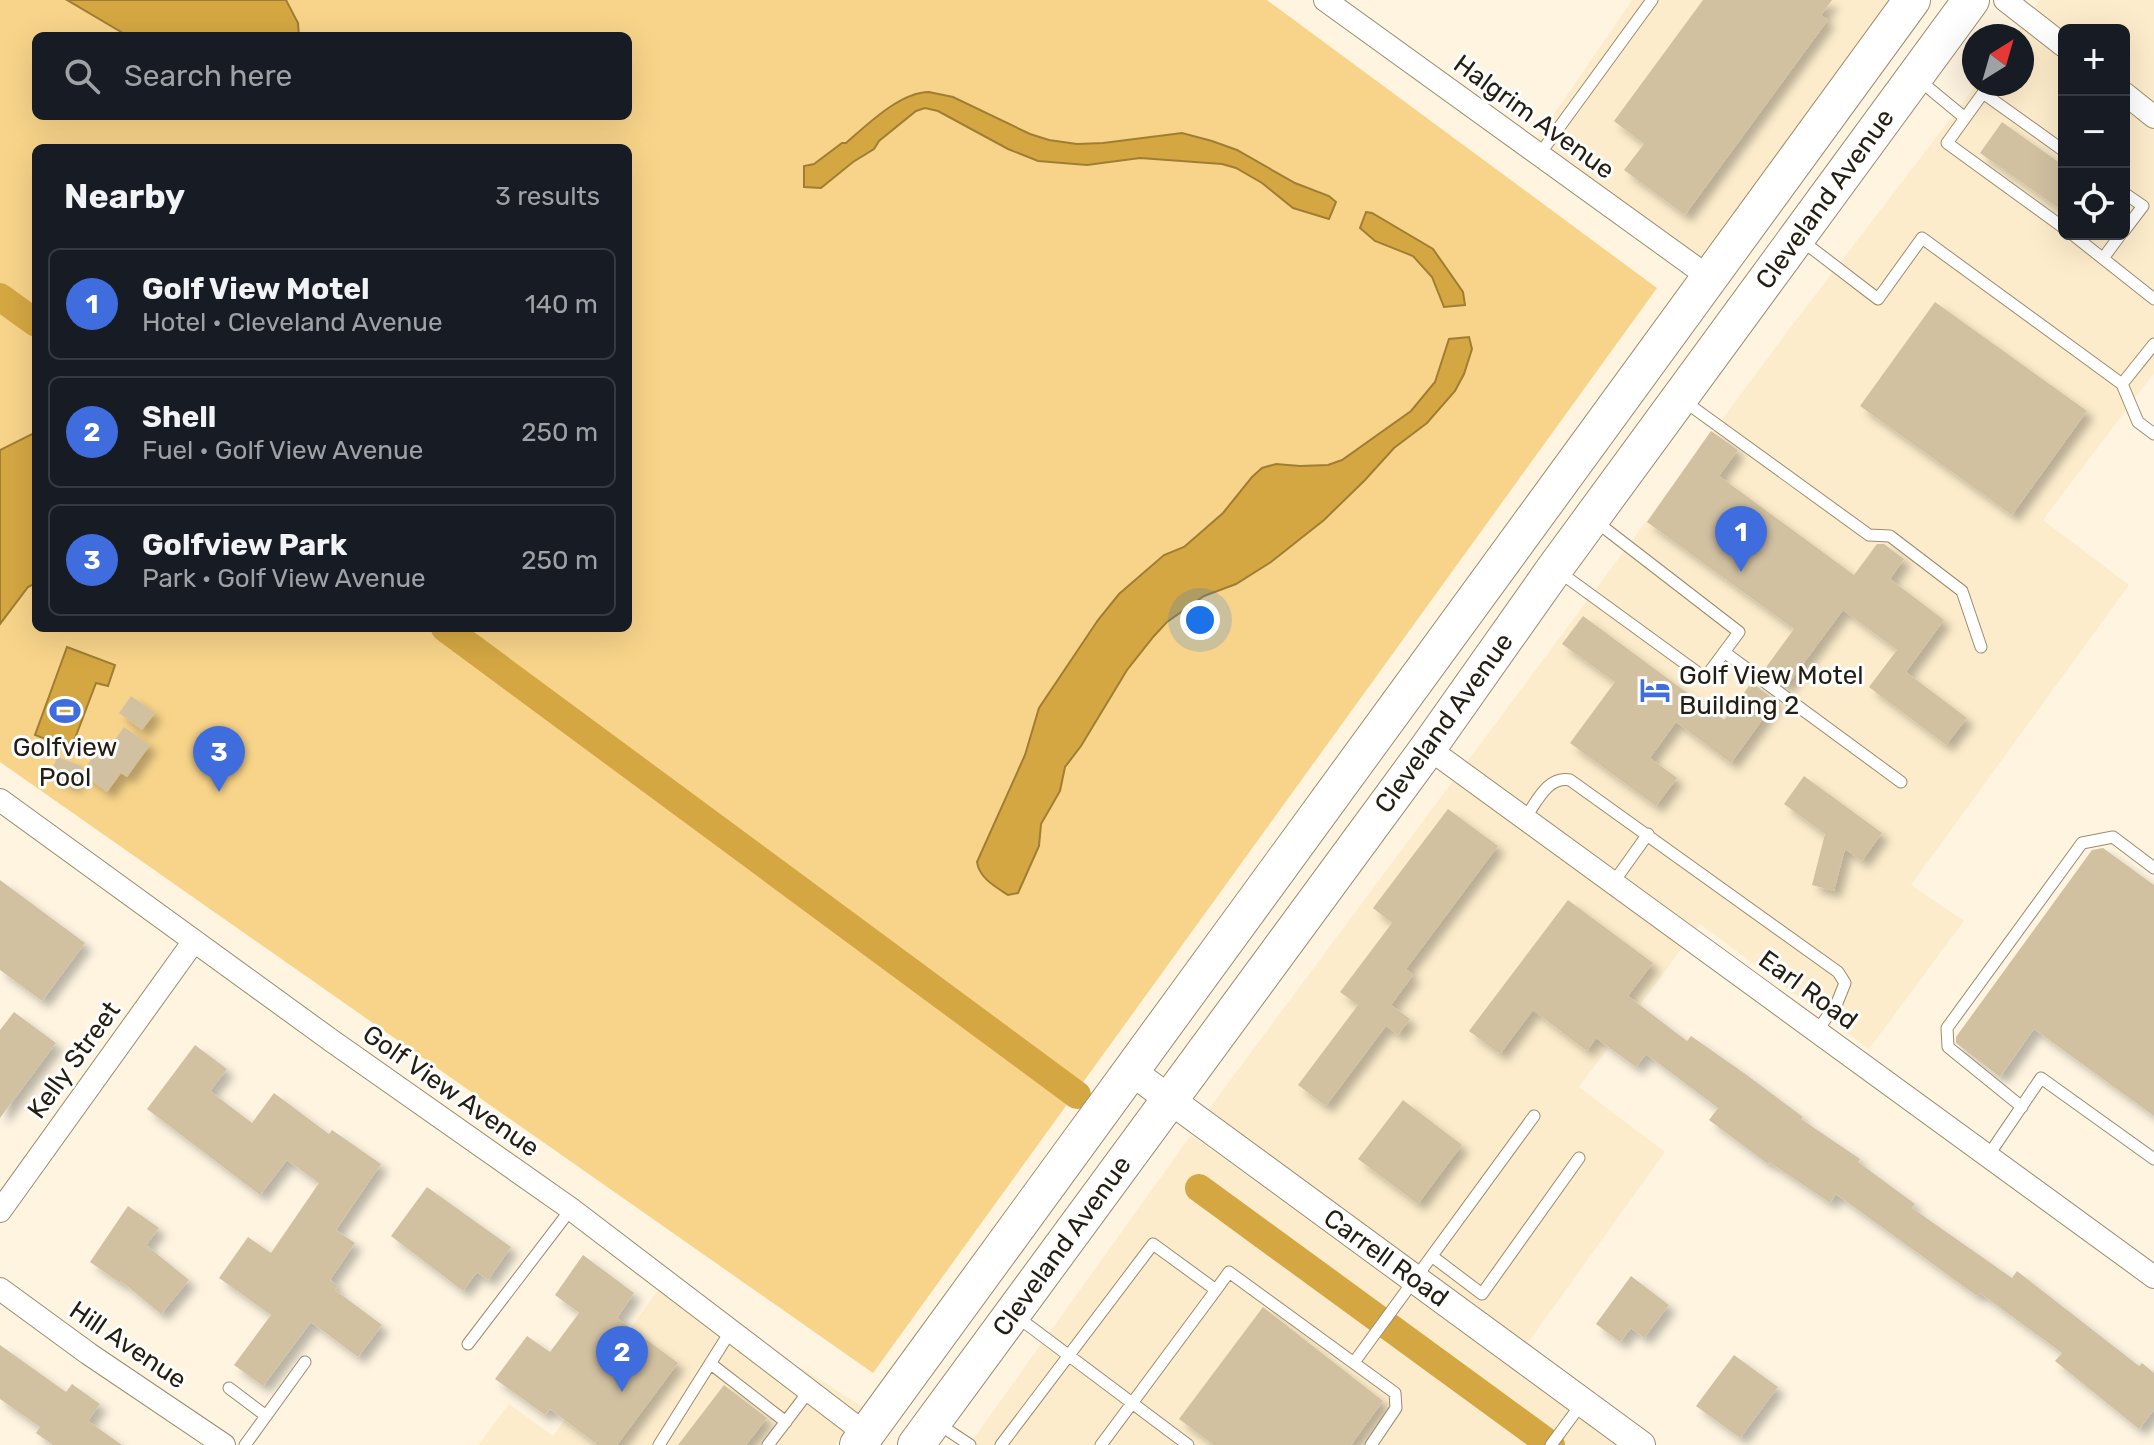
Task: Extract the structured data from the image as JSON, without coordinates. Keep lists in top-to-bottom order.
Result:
{
  "streets": {
    "main road": ["Cleveland Avenue"],
    "street": [
      "Halgrim Avenue",
      "Earl Road",
      "Kelly Street",
      "Golf View Avenue",
      "Carrell Road",
      "Hill Avenue"
    ]
  },
  "crossings": [
    ["Halgrim Avenue", "Cleveland Avenue"],
    ["Cleveland Avenue", "Earl Road"],
    ["Cleveland Avenue", "Golf View Avenue"],
    ["Cleveland Avenue", "Carrell Road"],
    ["Kelly Street", "Golf View Avenue"]
  ],
  "places": {
    "hotel": ["Golf View Motel Building 2"],
    "sports": ["Golfview Pool"]
  },
  "north": "top right",
  "page": {
    "map_buttons": ["+", "−"],
    "search": "Search here",
    "heading": ["Nearby", "3 results"],
    "list": [
      {
        "mark": "1",
        "name": "Golf View Motel",
        "note": "Hotel · Cleveland Avenue",
        "value": "140 m"
      },
      {
        "mark": "2",
        "name": "Shell",
        "note": "Fuel · Golf View Avenue",
        "value": "250 m"
      },
      {
        "mark": "3",
        "name": "Golfview Park",
        "note": "Park · Golf View Avenue",
        "value": "250 m"
      }
    ],
    "pins": ["1", "3", "2"]
  }
}
